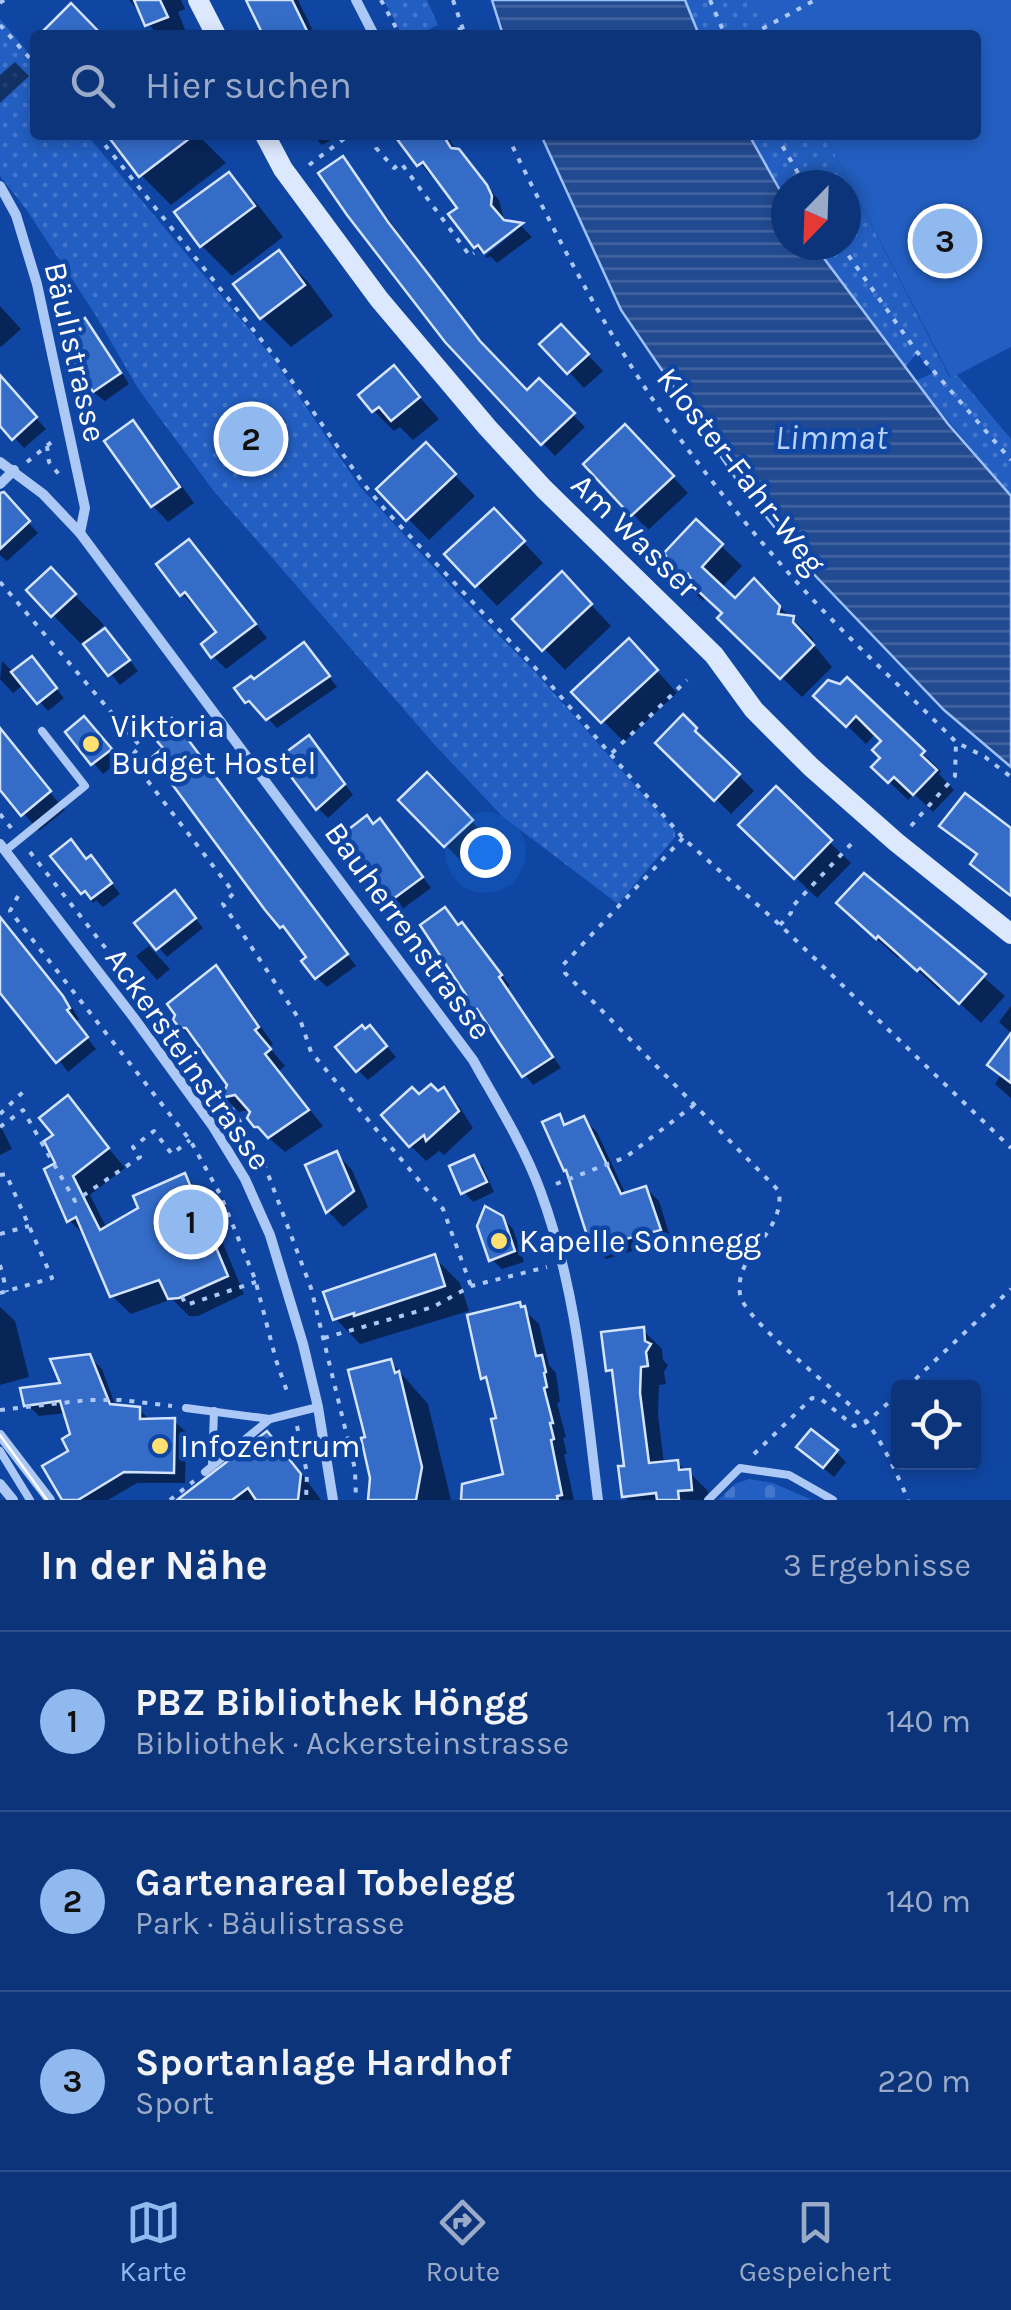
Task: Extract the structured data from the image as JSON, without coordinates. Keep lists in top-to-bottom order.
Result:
{
  "streets": {
    "street": [
      "Bäulistrasse",
      "Am Wasser",
      "Bauherrenstrasse",
      "Ackersteinstrasse"
    ],
    "path": ["Kloster-Fahr-Weg"]
  },
  "crossings": [
    ["Bäulistrasse", "Bauherrenstrasse"]
  ],
  "water": ["Limmat"],
  "places": ["Viktoria Budget Hostel", "Kapelle Sonnegg", "Infozentrum"],
  "north": "bottom left",
  "page": {
    "search": "Hier suchen",
    "pins": ["3", "2", "1"],
    "heading": ["In der Nähe", "3 Ergebnisse"],
    "list": [
      {
        "mark": "1",
        "name": "PBZ Bibliothek Höngg",
        "note": "Bibliothek · Ackersteinstrasse",
        "value": "140 m"
      },
      {
        "mark": "2",
        "name": "Gartenareal Tobelegg",
        "note": "Park · Bäulistrasse",
        "value": "140 m"
      },
      {
        "mark": "3",
        "name": "Sportanlage Hardhof",
        "note": "Sport",
        "value": "220 m"
      }
    ],
    "nav": ["Karte", "Route", "Gespeichert"]
  }
}
